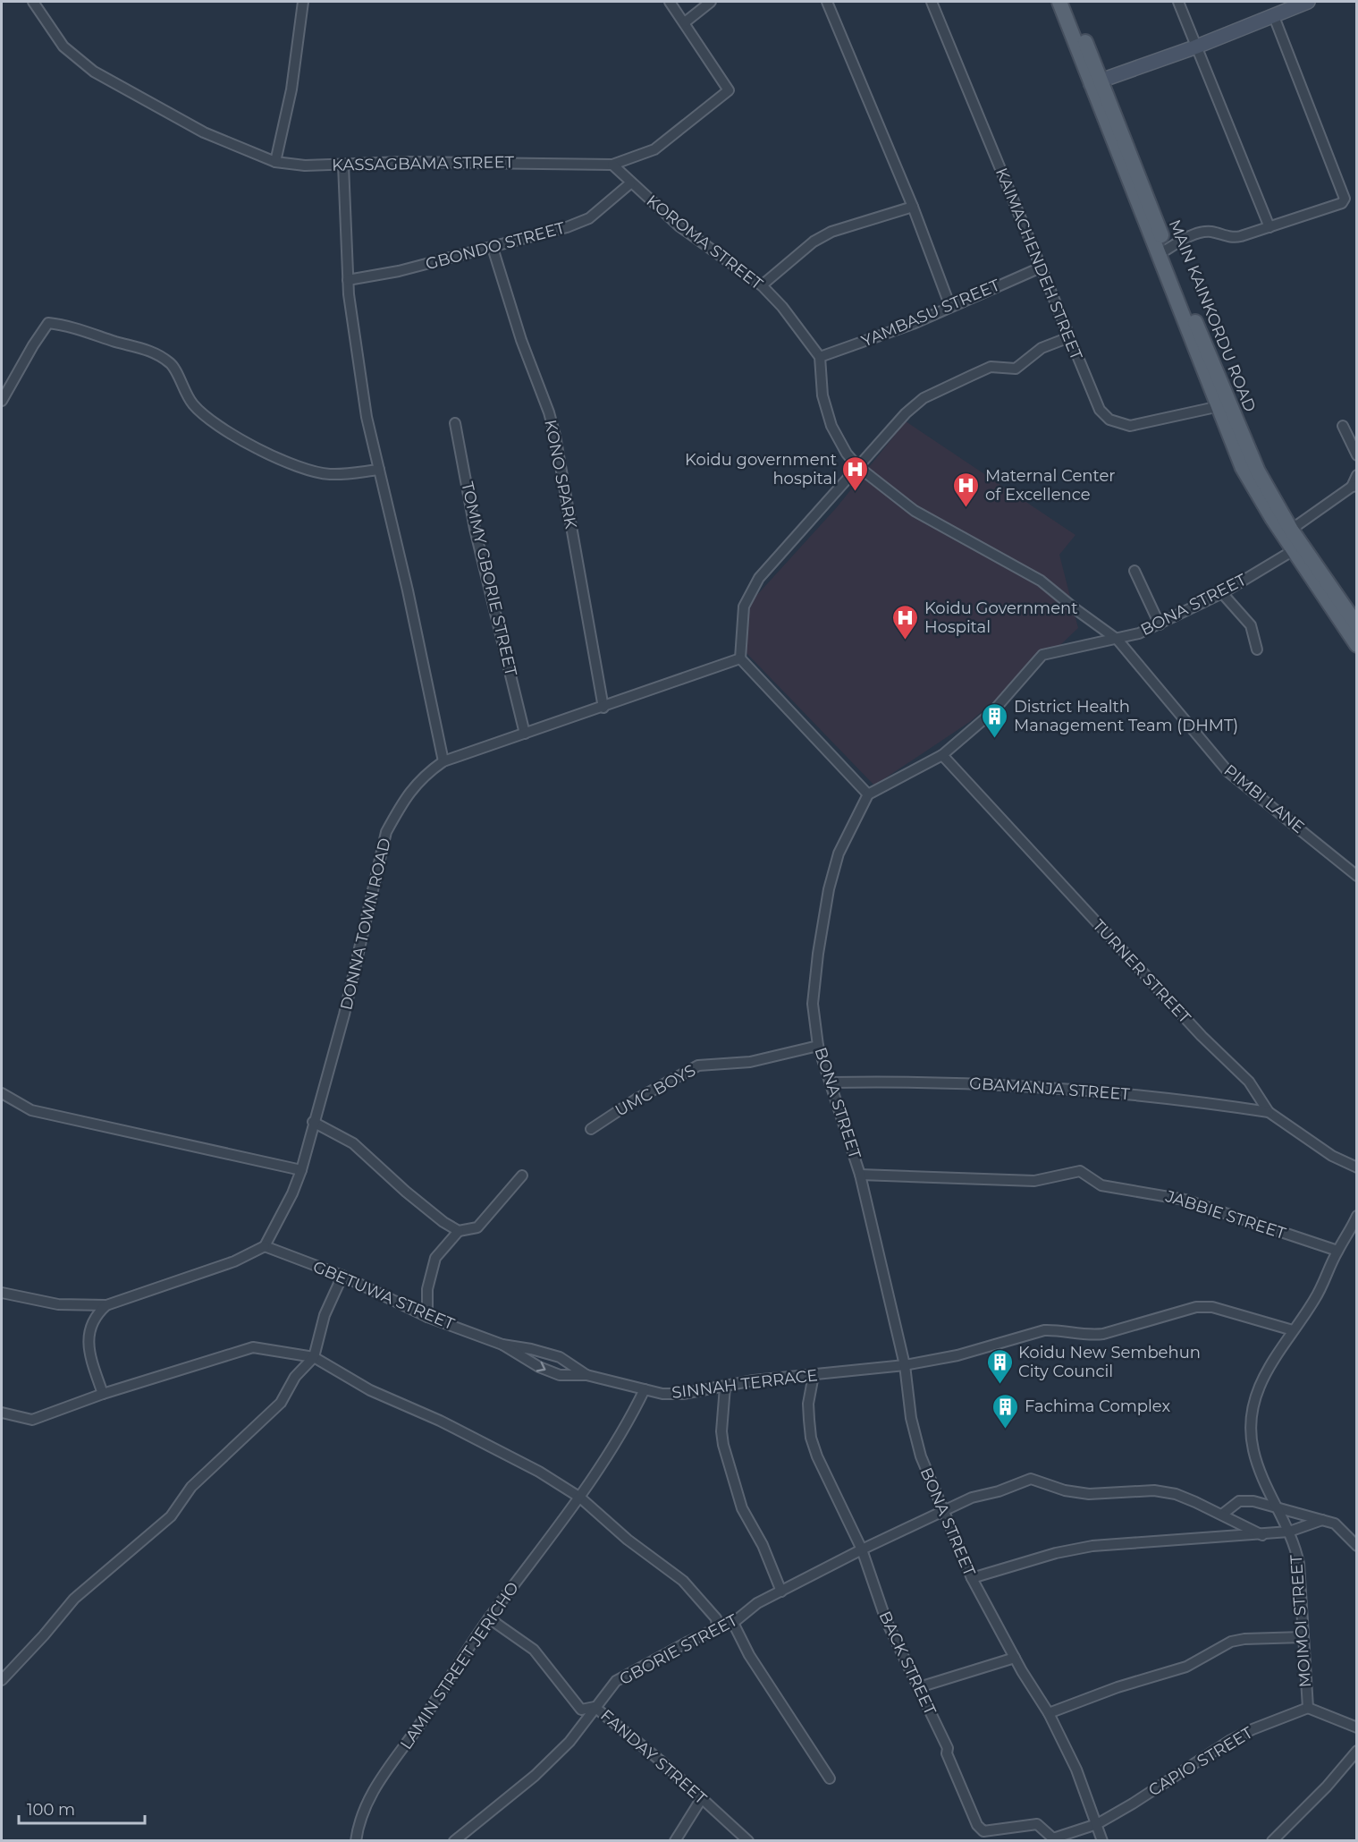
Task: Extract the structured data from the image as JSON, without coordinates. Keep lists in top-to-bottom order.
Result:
{
  "streets": {
    "main road": ["MAIN KAINKORDU ROAD"],
    "street": [
      "KASSAGBAMA STREET",
      "KOROMA STREET",
      "GBONDO STREET",
      "KAIMACHENDEH STREET",
      "YAMBASU STREET",
      "KONO SPARK",
      "TOMMY GBORIE STREET",
      "BONA STREET",
      "PIMBI LANE",
      "DONNA TOWN ROAD",
      "TURNER STREET",
      "GBAMANJA STREET",
      "UMC BOYS",
      "JABBIE STREET",
      "GBETUWA STREET",
      "SINNAH TERRACE",
      "MOIMOI STREET",
      "GBORIE STREET",
      "BACK STREET",
      "LAMIN STREET JERICHO",
      "FANDAY STREET",
      "CAPIO STREET"
    ]
  },
  "crossings": [
    ["KASSAGBAMA STREET", "KOROMA STREET"],
    ["KOROMA STREET", "GBONDO STREET"],
    ["KOROMA STREET", "YAMBASU STREET"],
    ["GBONDO STREET", "KONO SPARK"],
    ["KAIMACHENDEH STREET", "YAMBASU STREET"],
    ["KAIMACHENDEH STREET", "MAIN KAINKORDU ROAD"],
    ["MAIN KAINKORDU ROAD", "BONA STREET"],
    ["KONO SPARK", "DONNA TOWN ROAD"],
    ["TOMMY GBORIE STREET", "DONNA TOWN ROAD"],
    ["BONA STREET", "PIMBI LANE"],
    ["BONA STREET", "TURNER STREET"],
    ["BONA STREET", "GBAMANJA STREET"],
    ["BONA STREET", "UMC BOYS"],
    ["BONA STREET", "JABBIE STREET"],
    ["BONA STREET", "SINNAH TERRACE"],
    ["BONA STREET", "GBORIE STREET"],
    ["BONA STREET", "BACK STREET"],
    ["BONA STREET", "CAPIO STREET"],
    ["DONNA TOWN ROAD", "GBETUWA STREET"],
    ["TURNER STREET", "GBAMANJA STREET"],
    ["JABBIE STREET", "MOIMOI STREET"],
    ["GBETUWA STREET", "SINNAH TERRACE"],
    ["SINNAH TERRACE", "MOIMOI STREET"],
    ["SINNAH TERRACE", "BACK STREET"],
    ["SINNAH TERRACE", "LAMIN STREET JERICHO"],
    ["MOIMOI STREET", "CAPIO STREET"],
    ["GBORIE STREET", "BACK STREET"],
    ["GBORIE STREET", "FANDAY STREET"],
    ["BACK STREET", "CAPIO STREET"],
    ["LAMIN STREET JERICHO", "FANDAY STREET"]
  ],
  "places": {
    "hospital": ["Koidu government hospital", "Maternal Center of Excellence", "Koidu Government Hospital"],
    "building": ["District Health Management Team (DHMT)", "Koidu New Sembehun City Council", "Fachima Complex"]
  },
  "scale_bar": "100 m"
}
